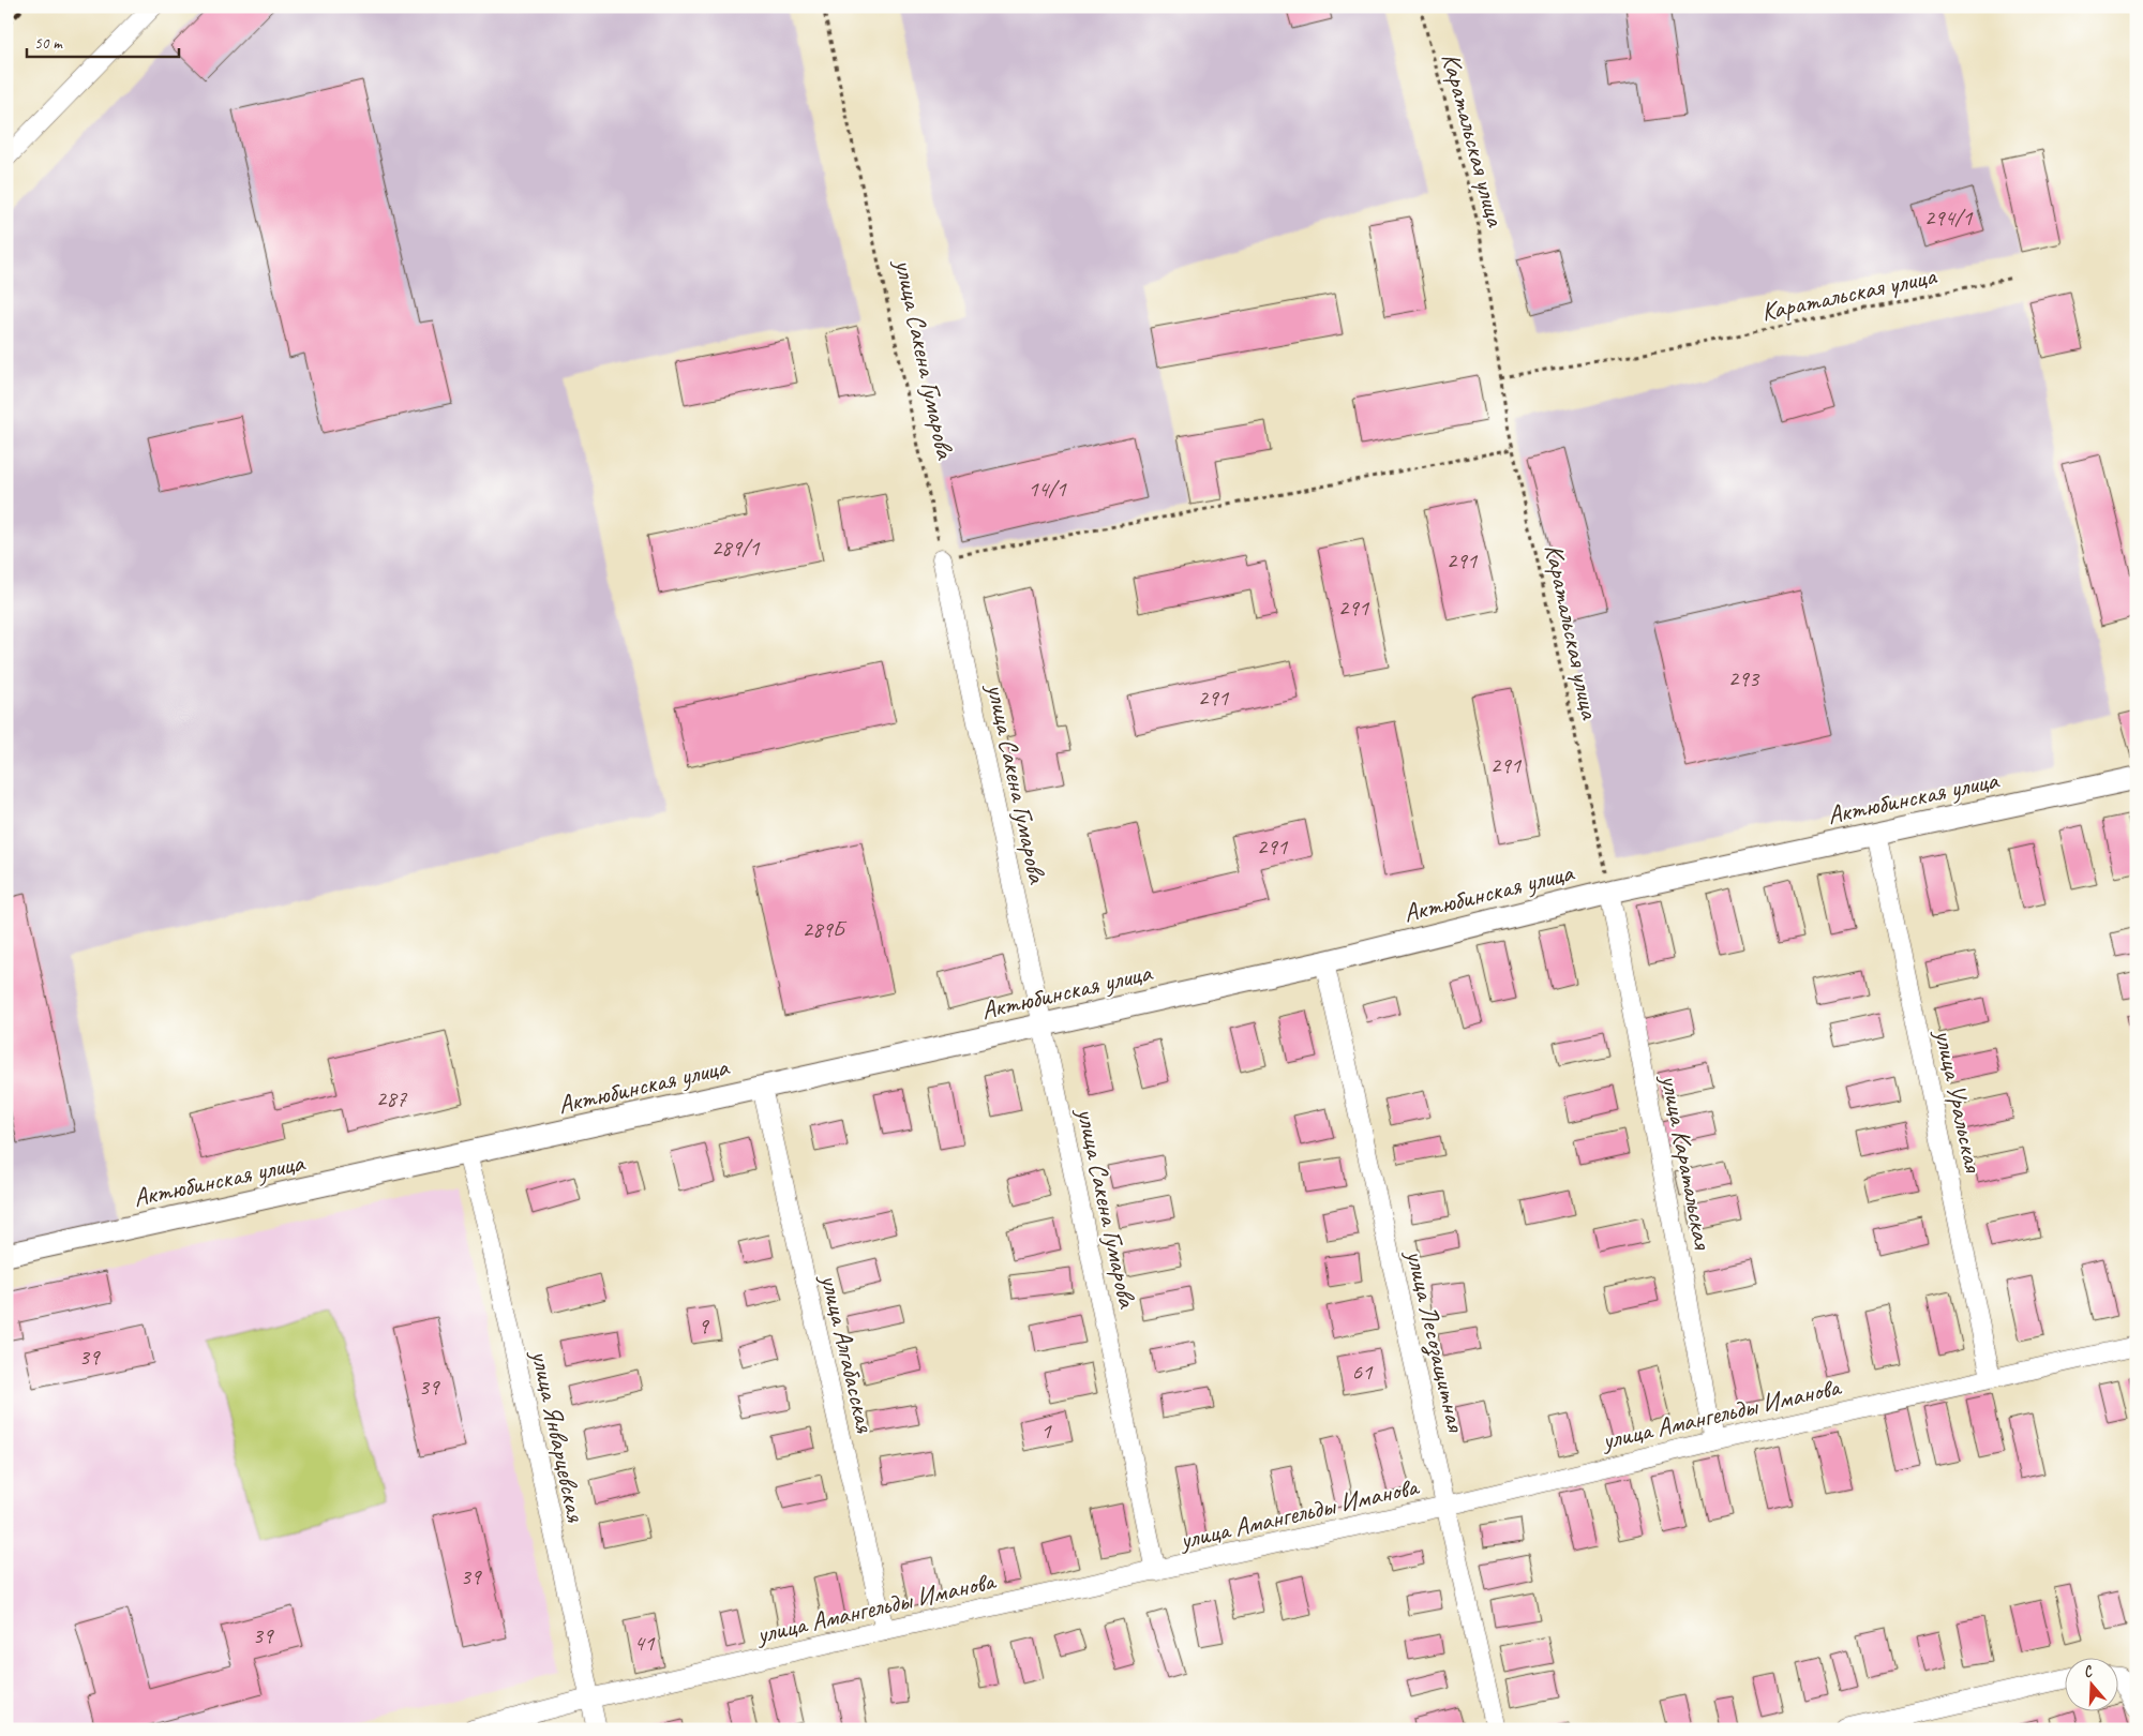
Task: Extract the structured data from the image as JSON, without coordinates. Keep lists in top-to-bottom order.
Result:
{
  "streets": {
    "street": [
      "улица Сакена Гумарова",
      "Актюбинская улица",
      "улица Уральская",
      "улица Каратальская",
      "улица Лесозащитная",
      "улица Алгабасская",
      "улица Амангельды Иманова",
      "улица Январцевская"
    ],
    "path": ["Каратальская улица"]
  },
  "crossings": [
    ["Каратальская улица", "Актюбинская улица"],
    ["Каратальская улица", "улица Каратальская"],
    ["улица Сакена Гумарова", "Актюбинская улица"],
    ["улица Сакена Гумарова", "улица Амангельды Иманова"],
    ["Актюбинская улица", "улица Уральская"],
    ["Актюбинская улица", "улица Каратальская"],
    ["Актюбинская улица", "улица Лесозащитная"],
    ["Актюбинская улица", "улица Алгабасская"],
    ["Актюбинская улица", "улица Январцевская"],
    ["улица Уральская", "улица Амангельды Иманова"],
    ["улица Каратальская", "улица Амангельды Иманова"],
    ["улица Лесозащитная", "улица Амангельды Иманова"],
    ["улица Алгабасская", "улица Амангельды Иманова"],
    ["улица Амангельды Иманова", "улица Январцевская"]
  ],
  "house_numbers": [
    "294/1",
    "14/1",
    "289/1",
    "291",
    "291",
    "293",
    "291",
    "291",
    "291",
    "289Б",
    "287",
    "9",
    "39",
    "61",
    "39",
    "1",
    "39",
    "39",
    "41"
  ],
  "scale_bar": "50 m",
  "north": "top"
}
